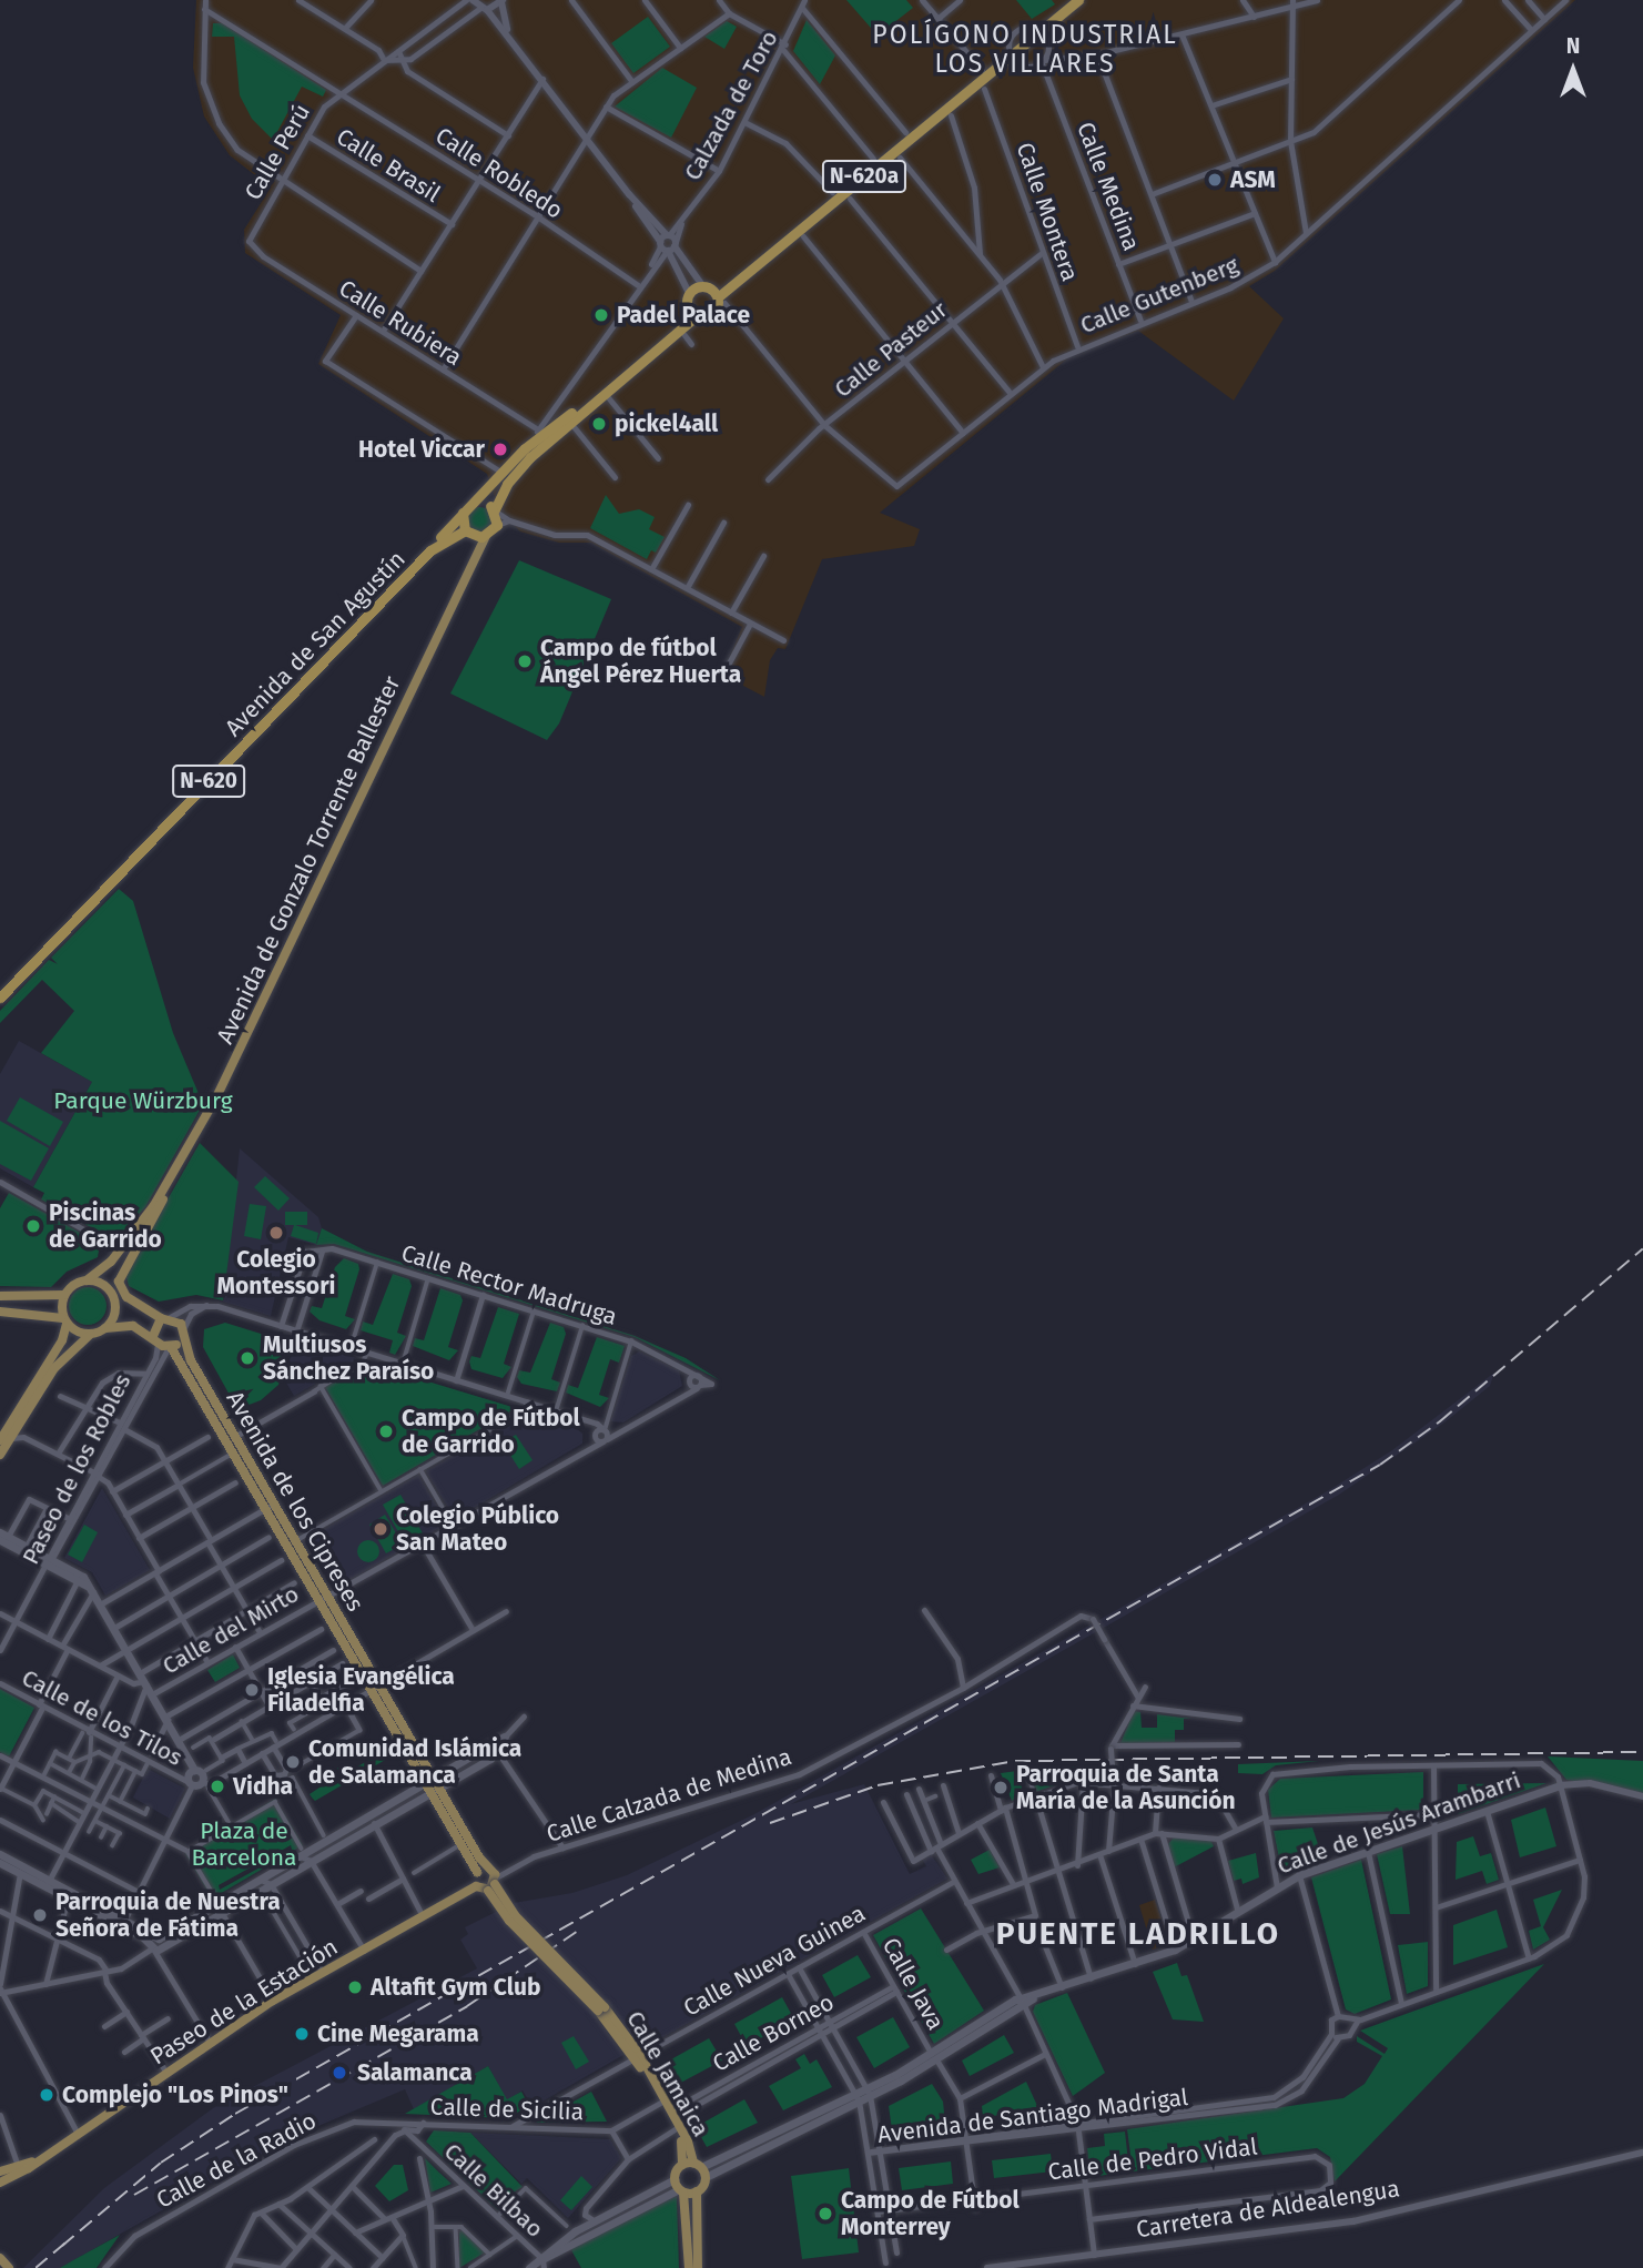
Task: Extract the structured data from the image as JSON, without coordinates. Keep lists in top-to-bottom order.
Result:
{
  "streets": {
    "highway": ["N-620a", "Avenida de San Agustín", "N-620"],
    "main road": [
      "Avenida de Gonzalo Torrente Ballester",
      "Avenida de los Cipreses",
      "Calle de Jesús Arambarri",
      "Paseo de la Estación",
      "Calle Jamaica"
    ],
    "street": [
      "Calzada de Toro",
      "Calle Perú",
      "Calle Brasil",
      "Calle Robledo",
      "Calle Medina",
      "Calle Montera",
      "Calle Gutenberg",
      "Calle Rubiera",
      "Calle Pasteur",
      "Calle Rector Madruga",
      "Paseo de los Robles",
      "Calle del Mirto",
      "Calle de los Tilos",
      "Calle Calzada de Medina",
      "Calle Nueva Guinea",
      "Calle Java",
      "Calle Borneo",
      "Calle de Sicilia",
      "Avenida de Santiago Madrigal",
      "Calle de Pedro Vidal",
      "Calle de la Radio",
      "Calle Bilbao",
      "Carretera de Aldealengua"
    ]
  },
  "crossings": [
    ["Calzada de Toro", "Calle Robledo"],
    ["Calzada de Toro", "Calle Rubiera"],
    ["Calle Perú", "Calle Brasil"],
    ["Calle Perú", "Calle Robledo"],
    ["Calle Perú", "Calle Rubiera"],
    ["Calle Medina", "Calle Gutenberg"],
    ["Calle Montera", "Calle Gutenberg"],
    ["Calle Montera", "Calle Pasteur"],
    ["Calle Gutenberg", "Calle Pasteur"],
    ["Avenida de San Agustín", "N-620"],
    ["Avenida de San Agustín", "Avenida de Gonzalo Torrente Ballester"],
    ["N-620", "Avenida de Gonzalo Torrente Ballester"],
    ["Calle Rector Madruga", "Calle del Mirto"],
    ["Paseo de los Robles", "Avenida de los Cipreses"],
    ["Avenida de los Cipreses", "Calle del Mirto"],
    ["Avenida de los Cipreses", "Calle Calzada de Medina"],
    ["Avenida de los Cipreses", "Calle Jamaica"],
    ["Calle Calzada de Medina", "Calle Jamaica"],
    ["Calle de Jesús Arambarri", "Calle Java"],
    ["Calle de Jesús Arambarri", "Calle Jamaica"],
    ["Calle Nueva Guinea", "Calle Java"],
    ["Calle Nueva Guinea", "Calle Jamaica"],
    ["Calle Nueva Guinea", "Calle de Sicilia"],
    ["Calle Java", "Calle Borneo"],
    ["Calle Borneo", "Calle Jamaica"],
    ["Calle de Sicilia", "Calle de la Radio"]
  ],
  "districts": ["POLÍGONO INDUSTRIAL LOS VILLARES", "PUENTE LADRILLO"],
  "parks": ["Parque Würzburg", "Plaza de Barcelona"],
  "places": [
    "ASM",
    "Padel Palace",
    "pickel4all",
    "Hotel Viccar",
    "Campo de fútbol Ángel Pérez Huerta",
    "Piscinas de Garrido",
    "Colegio Montessori",
    "Multiusos Sánchez Paraíso",
    "Campo de Fútbol de Garrido",
    "Colegio Público San Mateo",
    "Iglesia Evangélica Filadelfia",
    "Comunidad Islámica de Salamanca",
    "Vidha",
    "Parroquia de Santa María de la Asunción",
    "Parroquia de Nuestra Señora de Fátima",
    "Altafit Gym Club",
    "Cine Megarama",
    "Salamanca",
    "Complejo \"Los Pinos\"",
    "Campo de Fútbol Monterrey"
  ],
  "north": "top"
}
